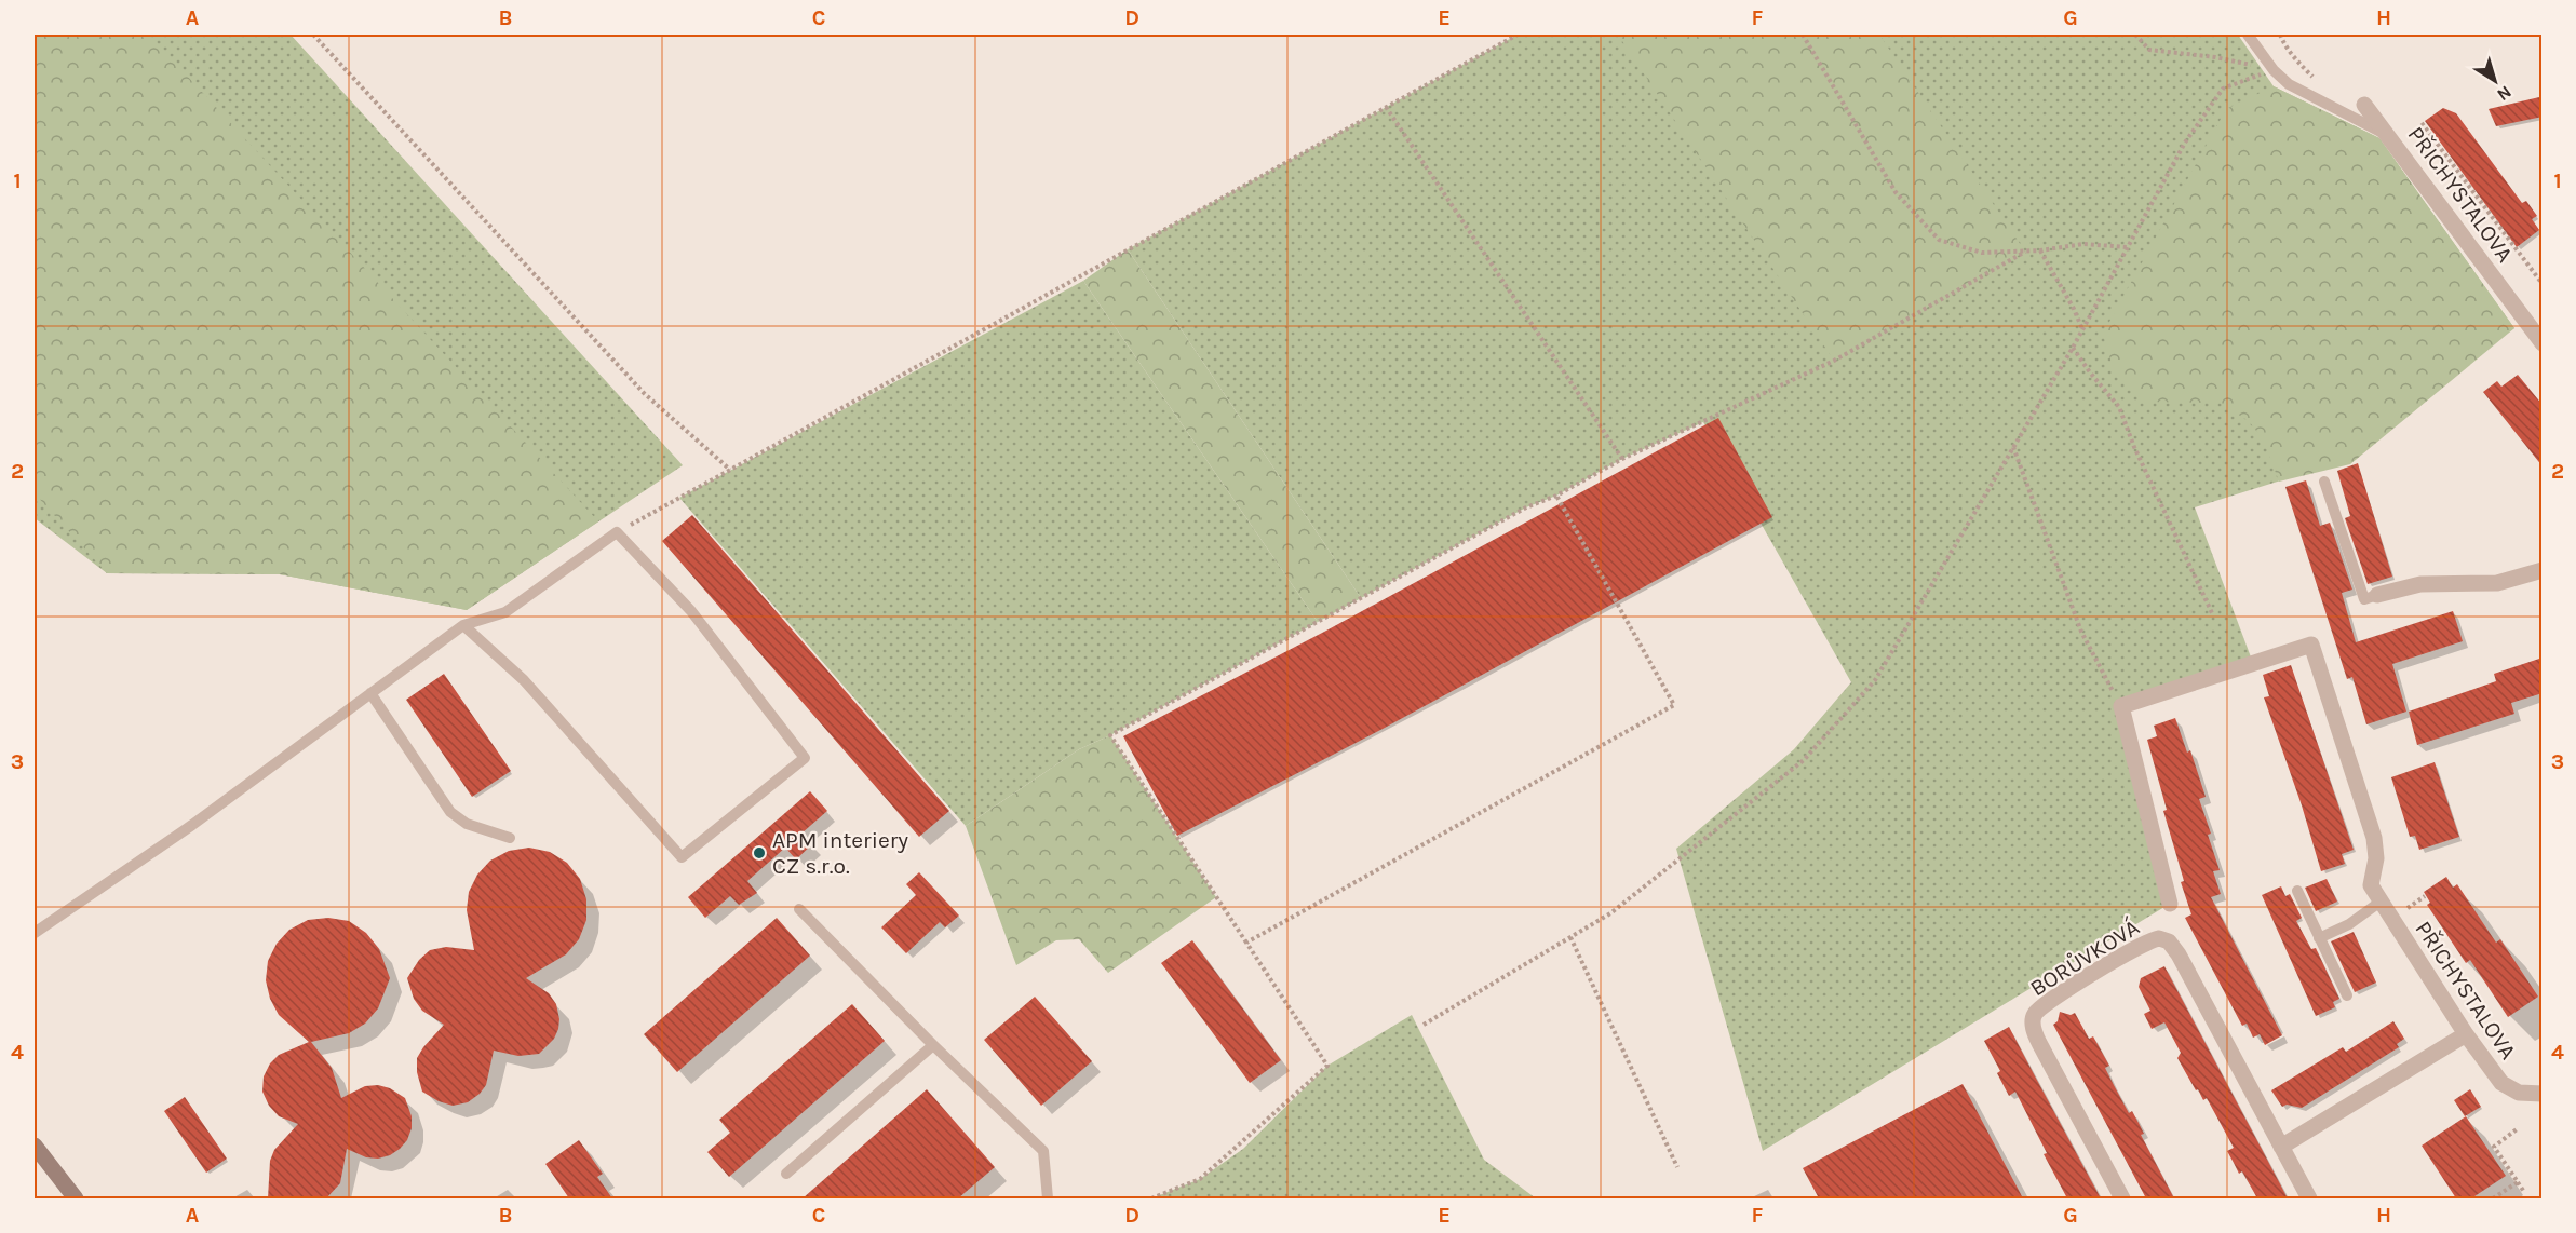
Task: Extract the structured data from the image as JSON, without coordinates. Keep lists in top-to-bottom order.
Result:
{
  "streets": {
    "street": ["PŘICHYSTALOVA", "BORŮVKOVÁ"]
  },
  "places": ["APM interiery CZ s.r.o."],
  "north": "bottom right",
  "grid": {
    "columns": [
      "A",
      "B",
      "C",
      "D",
      "E",
      "F",
      "G",
      "H"
    ],
    "rows": [
      "1",
      "2",
      "3",
      "4"
    ]
  }
}
